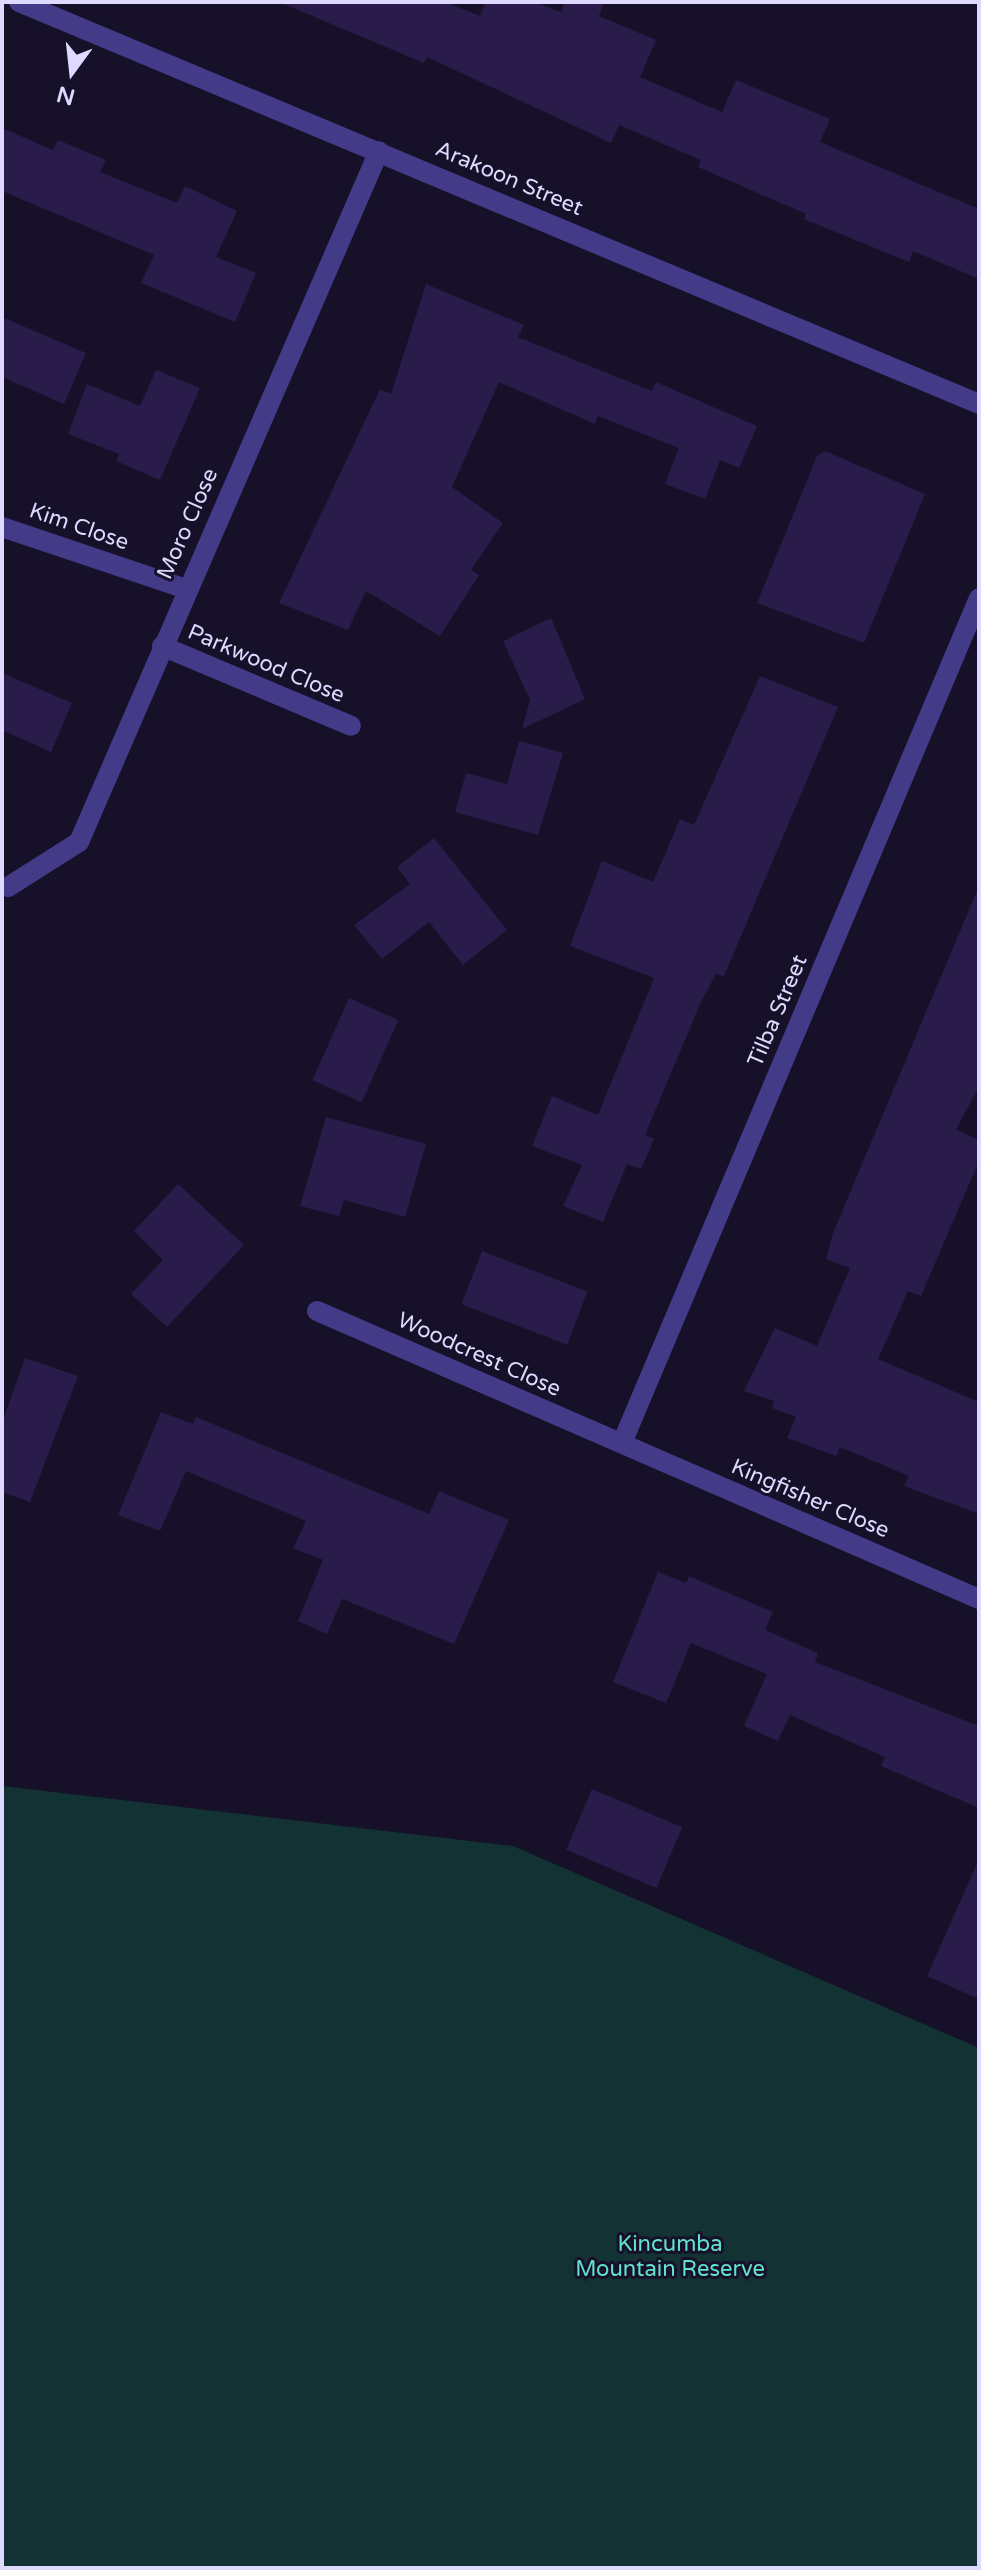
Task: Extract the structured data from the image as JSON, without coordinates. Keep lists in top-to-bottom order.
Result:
{
  "streets": {
    "street": [
      "Arakoon Street",
      "Moro Close",
      "Kim Close",
      "Parkwood Close",
      "Tilba Street",
      "Woodcrest Close",
      "Kingfisher Close"
    ]
  },
  "crossings": [
    ["Arakoon Street", "Moro Close"],
    ["Moro Close", "Kim Close"],
    ["Moro Close", "Parkwood Close"],
    ["Tilba Street", "Woodcrest Close"],
    ["Tilba Street", "Kingfisher Close"],
    ["Woodcrest Close", "Kingfisher Close"]
  ],
  "parks": ["Kincumba Mountain Reserve"],
  "north": "bottom"
}
